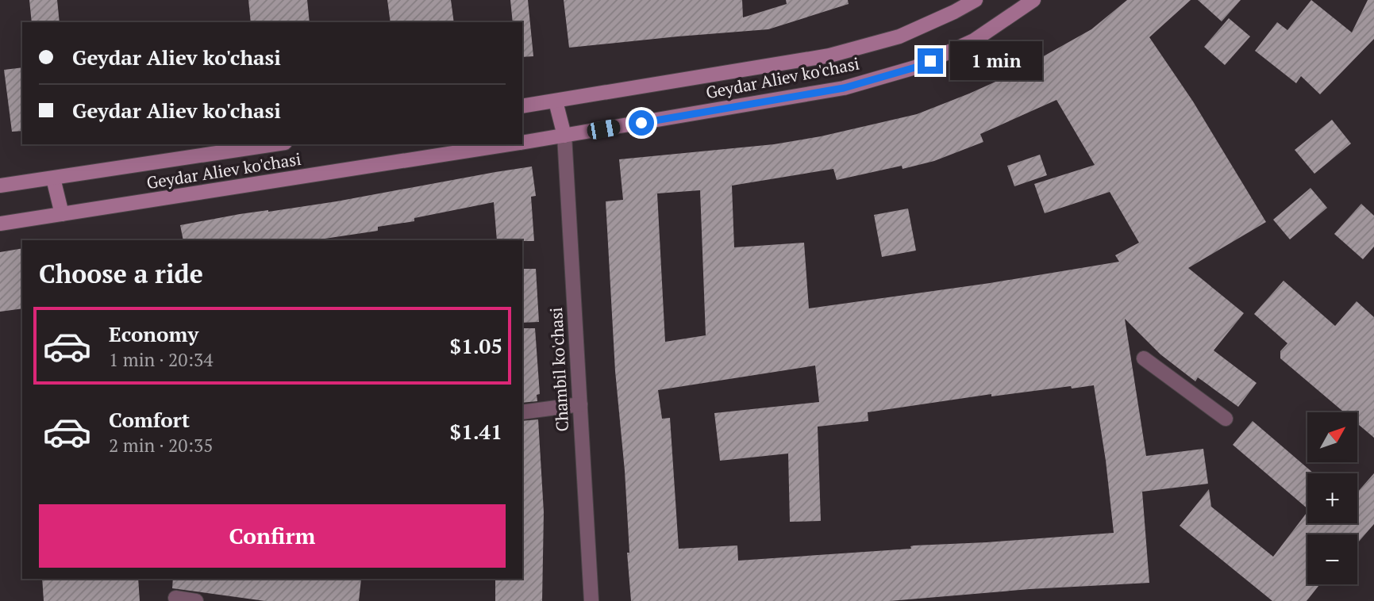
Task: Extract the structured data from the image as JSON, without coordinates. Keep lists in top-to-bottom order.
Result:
{
  "streets": {
    "main road": ["Geydar Aliev ko'chasi"],
    "street": ["Chambil ko'chasi"]
  },
  "crossings": [
    ["Geydar Aliev ko'chasi", "Chambil ko'chasi"]
  ],
  "north": "top right",
  "page": {
    "banner": ["Geydar Aliev ko'chasi", "Geydar Aliev ko'chasi"],
    "bubble": "1 min",
    "heading": "Choose a ride",
    "list": [
      {
        "name": "Economy",
        "note": "1 min · 20:34",
        "value": "$1.05"
      },
      {
        "name": "Comfort",
        "note": "2 min · 20:35",
        "value": "$1.41"
      }
    ],
    "map_buttons": ["+", "−"],
    "buttons": "Confirm"
  }
}
